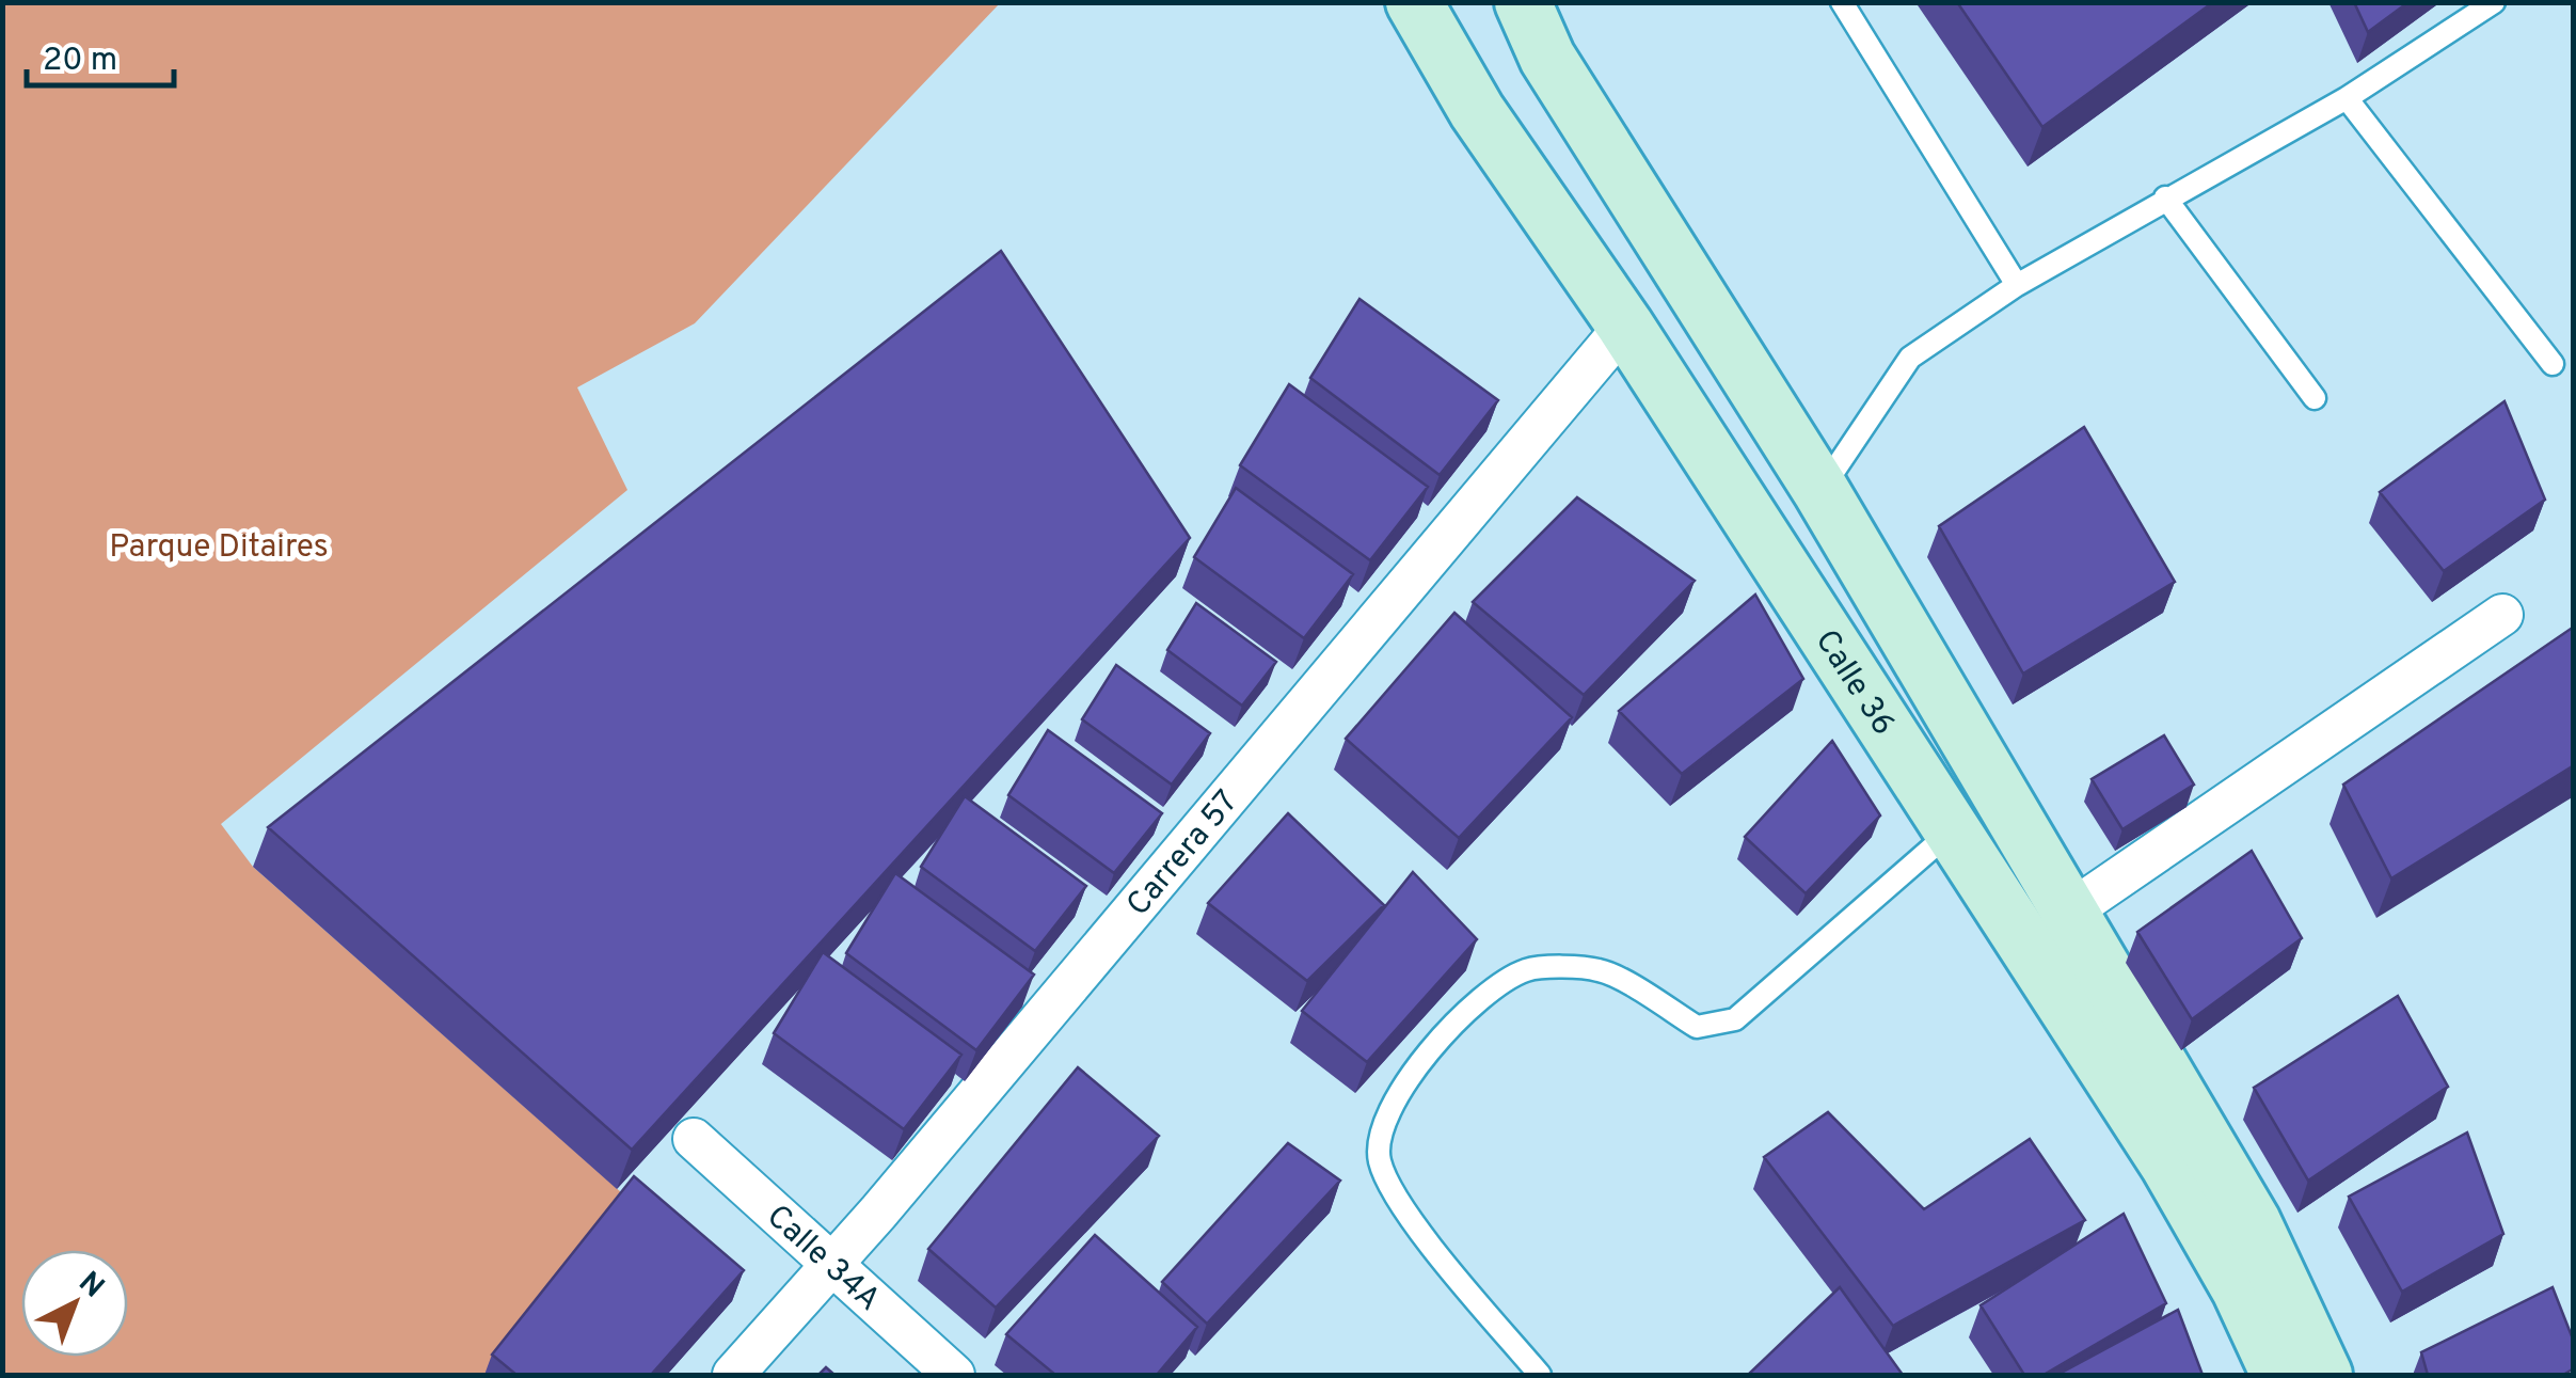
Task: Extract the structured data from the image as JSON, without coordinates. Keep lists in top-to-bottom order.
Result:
{
  "streets": {
    "main road": ["Calle 36"],
    "street": ["Carrera 57", "Calle 34A"]
  },
  "crossings": [
    ["Calle 36", "Carrera 57"],
    ["Carrera 57", "Calle 34A"]
  ],
  "parks": ["Parque Ditaires"],
  "scale_bar": "20 m",
  "north": "top right"
}
